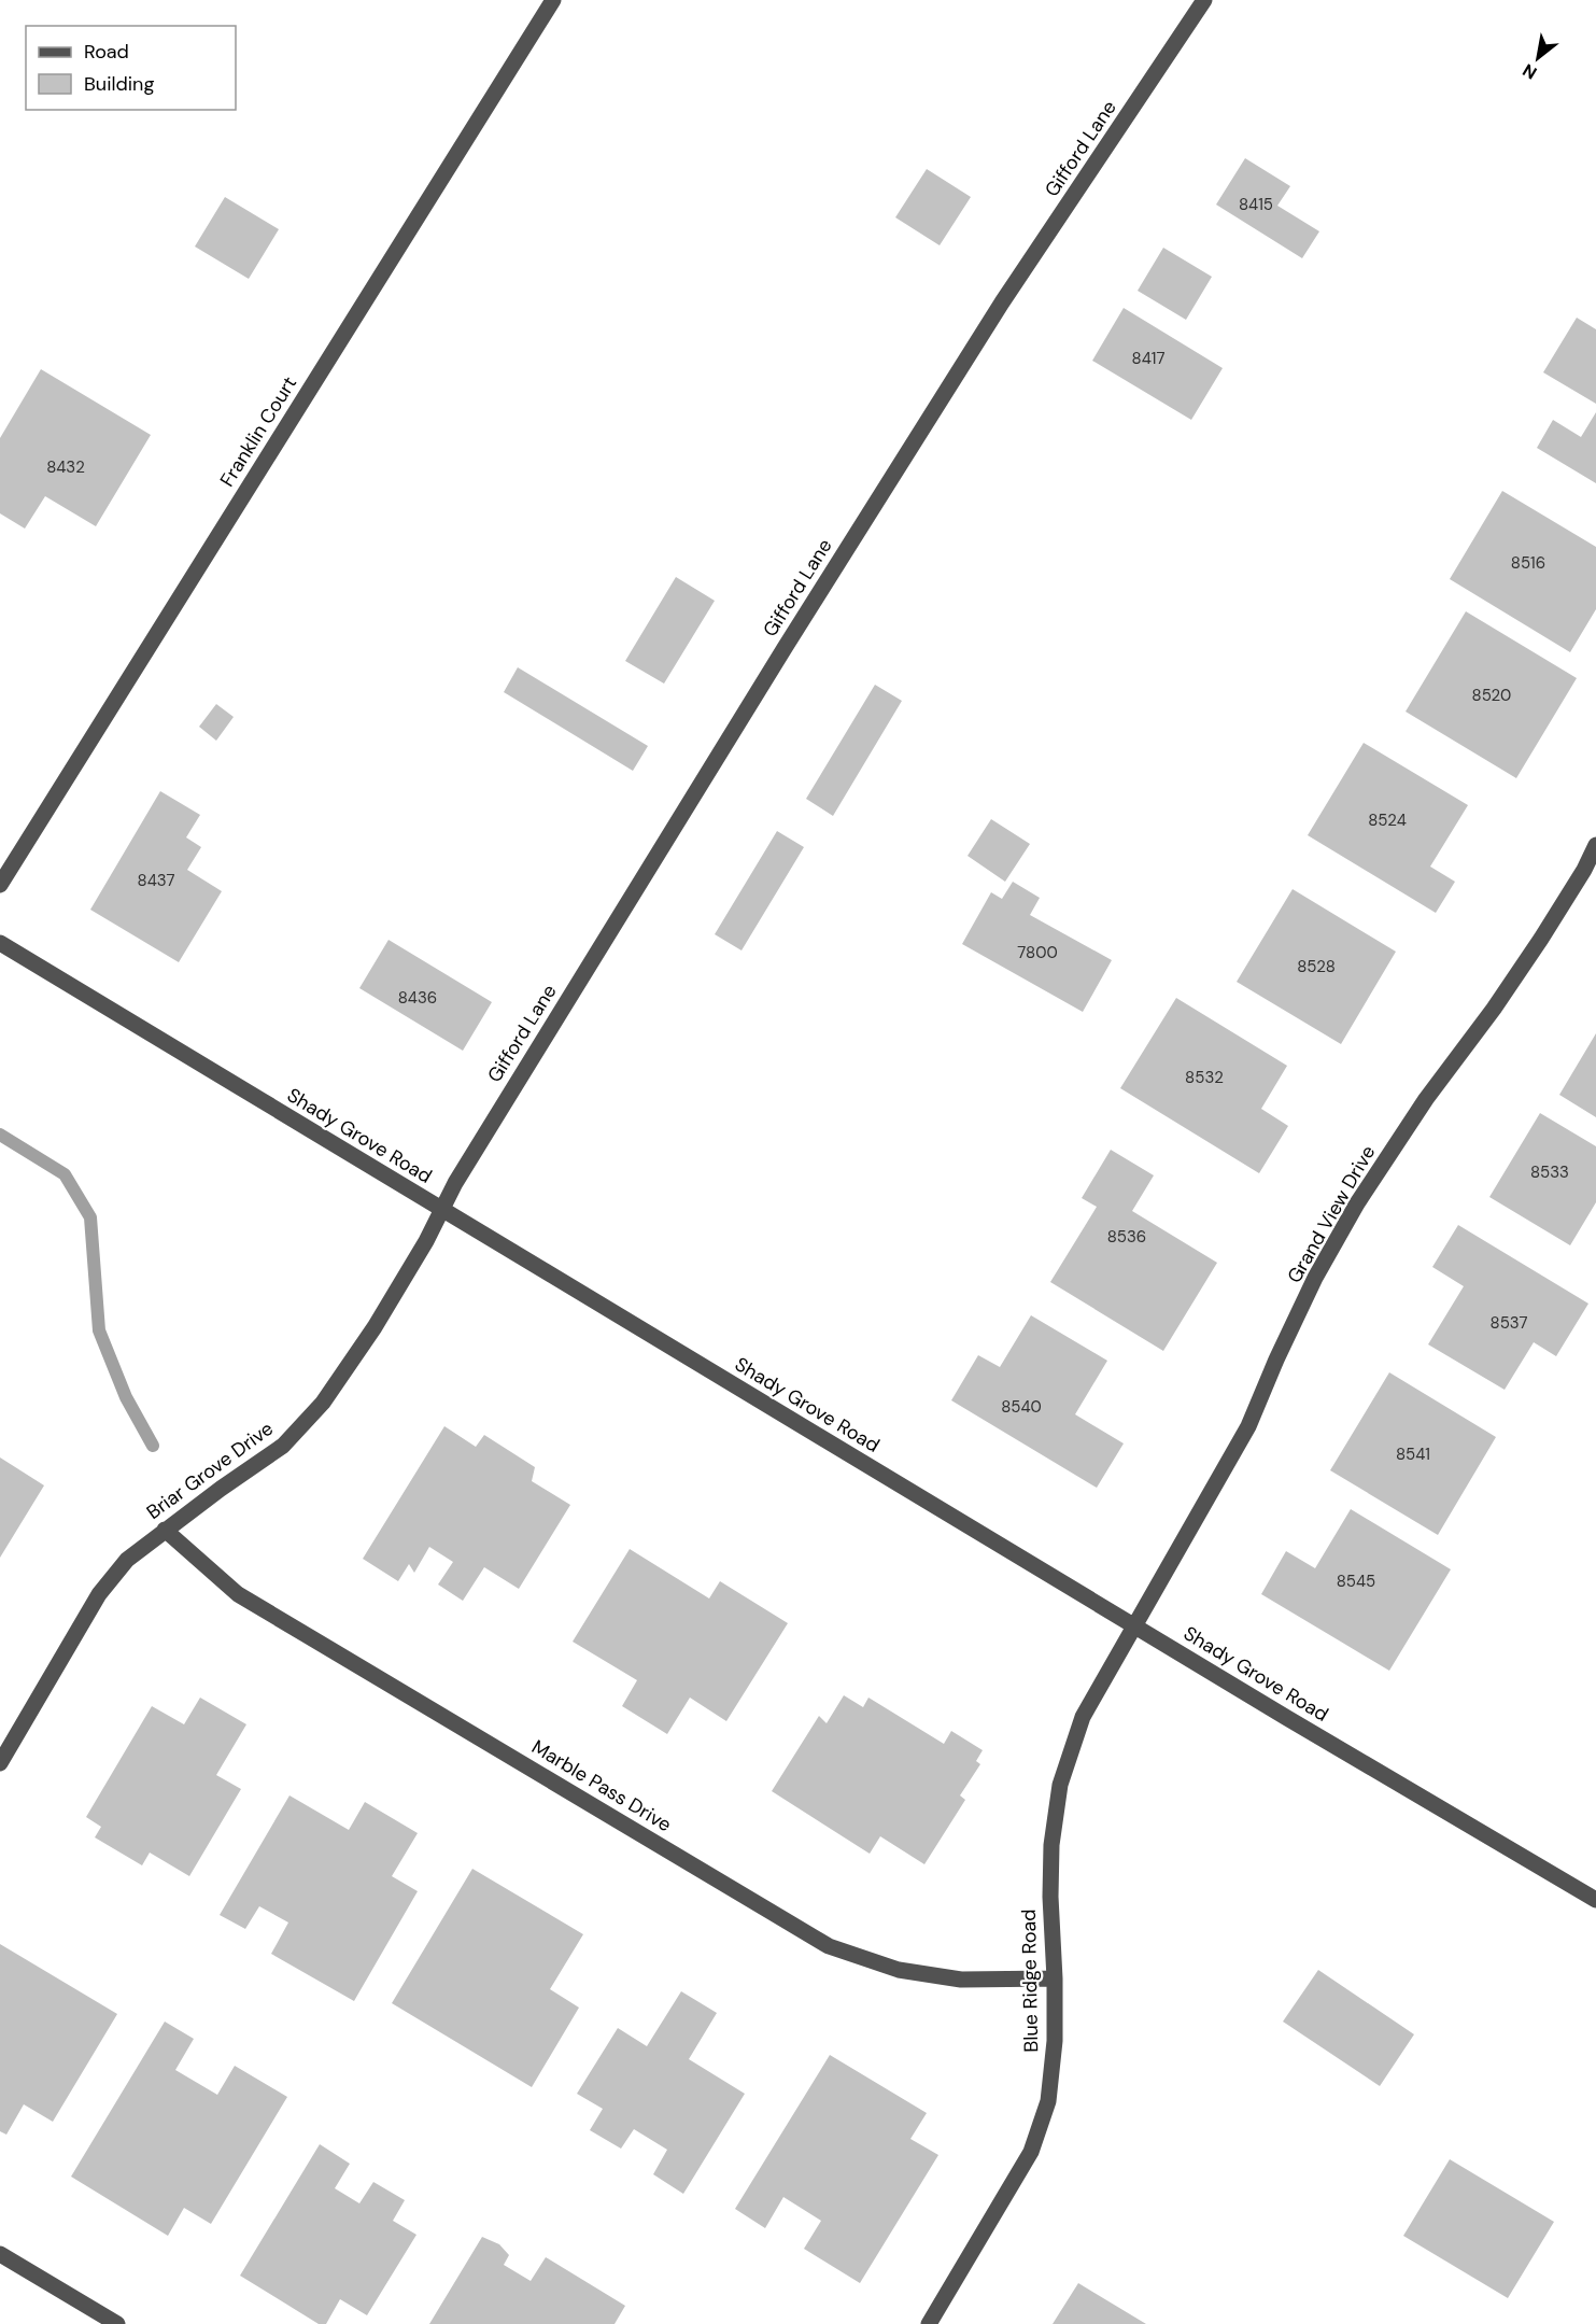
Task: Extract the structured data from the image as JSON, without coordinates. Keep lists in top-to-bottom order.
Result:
{
  "streets": {
    "street": [
      "Gifford Lane",
      "Franklin Court",
      "Shady Grove Road",
      "Grand View Drive",
      "Briar Grove Drive",
      "Marble Pass Drive",
      "Blue Ridge Road"
    ]
  },
  "crossings": [
    ["Gifford Lane", "Shady Grove Road"],
    ["Gifford Lane", "Briar Grove Drive"],
    ["Shady Grove Road", "Grand View Drive"],
    ["Shady Grove Road", "Briar Grove Drive"],
    ["Shady Grove Road", "Blue Ridge Road"],
    ["Grand View Drive", "Blue Ridge Road"],
    ["Briar Grove Drive", "Marble Pass Drive"],
    ["Marble Pass Drive", "Blue Ridge Road"]
  ],
  "house_numbers": [
    "8415",
    "8417",
    "8432",
    "8516",
    "8520",
    "8524",
    "8437",
    "7800",
    "8528",
    "8436",
    "8532",
    "8533",
    "8536",
    "8537",
    "8540",
    "8541",
    "8545"
  ],
  "legend": ["Road", "Building"],
  "north": "bottom left"
}
